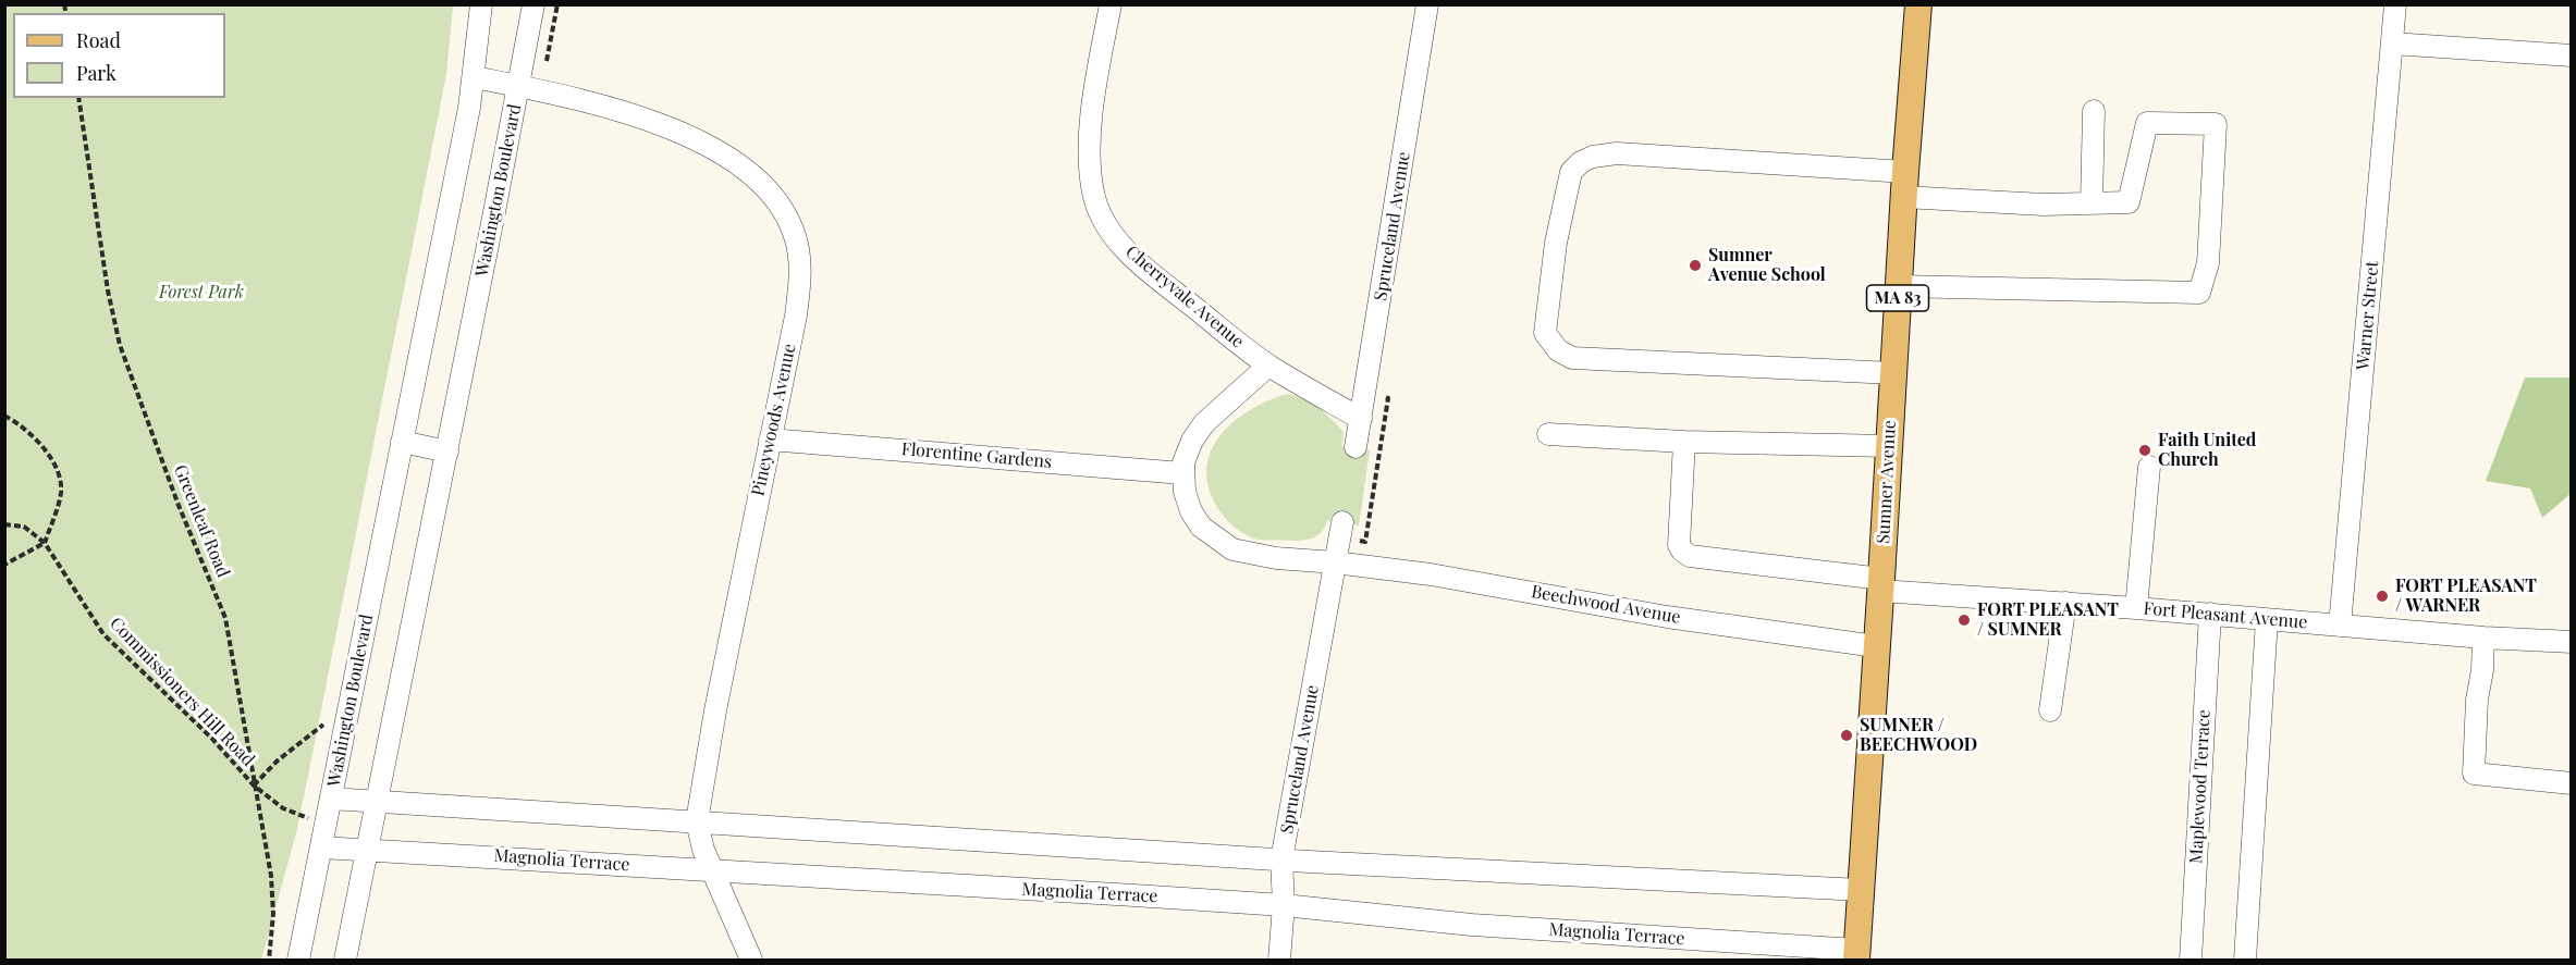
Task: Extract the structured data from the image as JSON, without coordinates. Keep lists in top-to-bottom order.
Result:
{
  "streets": {
    "main road": ["MA 83", "Sumner Avenue"],
    "street": [
      "Washington Boulevard",
      "Spruceland Avenue",
      "Cherryvale Avenue",
      "Warner Street",
      "Pineywoods Avenue",
      "Florentine Gardens",
      "Beechwood Avenue",
      "Fort Pleasant Avenue",
      "Maplewood Terrace",
      "Magnolia Terrace"
    ],
    "path": ["Greenleaf Road", "Commissioners Hill Road"]
  },
  "crossings": [
    ["Washington Boulevard", "Pineywoods Avenue"],
    ["Washington Boulevard", "Commissioners Hill Road"],
    ["Washington Boulevard", "Magnolia Terrace"],
    ["Spruceland Avenue", "Cherryvale Avenue"],
    ["Spruceland Avenue", "Beechwood Avenue"],
    ["Spruceland Avenue", "Magnolia Terrace"],
    ["Warner Street", "Fort Pleasant Avenue"],
    ["Pineywoods Avenue", "Florentine Gardens"],
    ["Pineywoods Avenue", "Magnolia Terrace"],
    ["Florentine Gardens", "Beechwood Avenue"],
    ["Sumner Avenue", "Beechwood Avenue"],
    ["Sumner Avenue", "Fort Pleasant Avenue"],
    ["Sumner Avenue", "Magnolia Terrace"],
    ["Greenleaf Road", "Commissioners Hill Road"],
    ["Fort Pleasant Avenue", "Maplewood Terrace"]
  ],
  "parks": ["Forest Park"],
  "places": [
    "Sumner Avenue School",
    "Faith United Church",
    "FORT PLEASANT / WARNER",
    "FORT PLEASANT / SUMNER",
    "SUMNER / BEECHWOOD"
  ],
  "legend": ["Road", "Park"]
}
